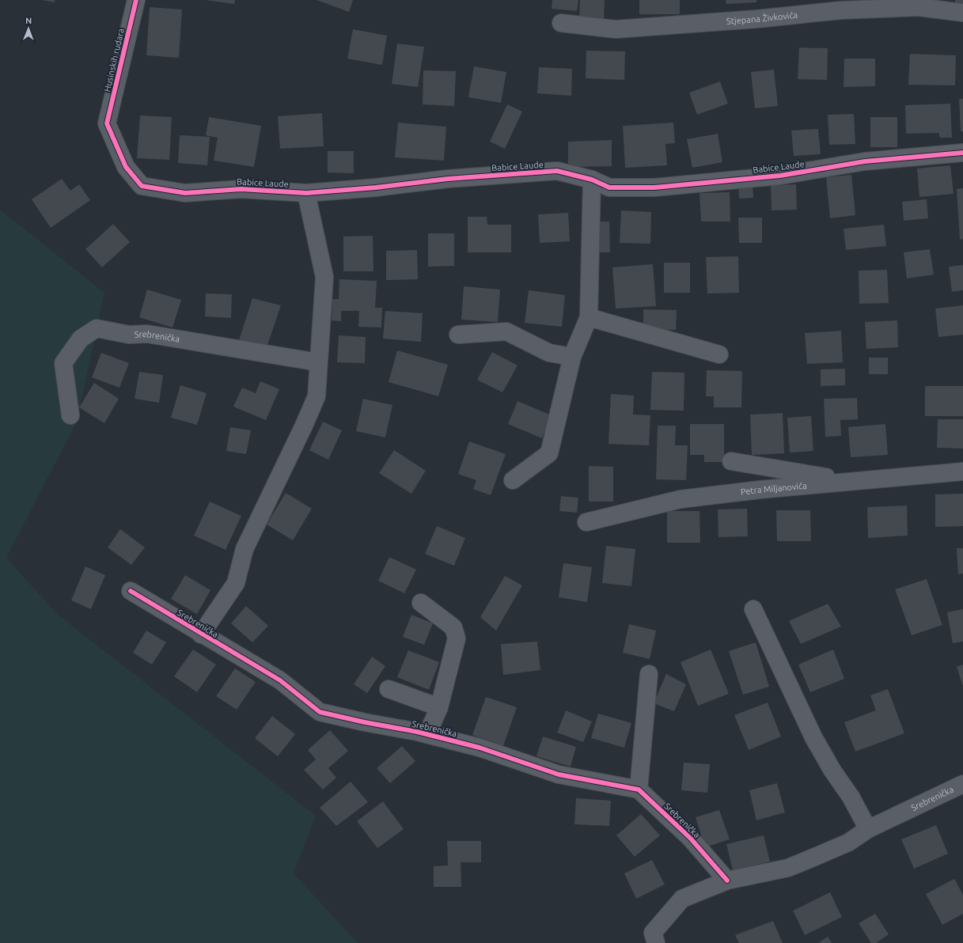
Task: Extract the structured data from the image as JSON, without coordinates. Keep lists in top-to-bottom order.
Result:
{
  "streets": {
    "street": [
      "Stjepana Živkovića",
      "Husinskih rudara",
      "Babice Laude",
      "Srebrenička",
      "Petra Miljanovića"
    ]
  },
  "crossings": [
    ["Husinskih rudara", "Babice Laude"],
    ["Babice Laude", "Srebrenička"]
  ],
  "north": "top"
}
